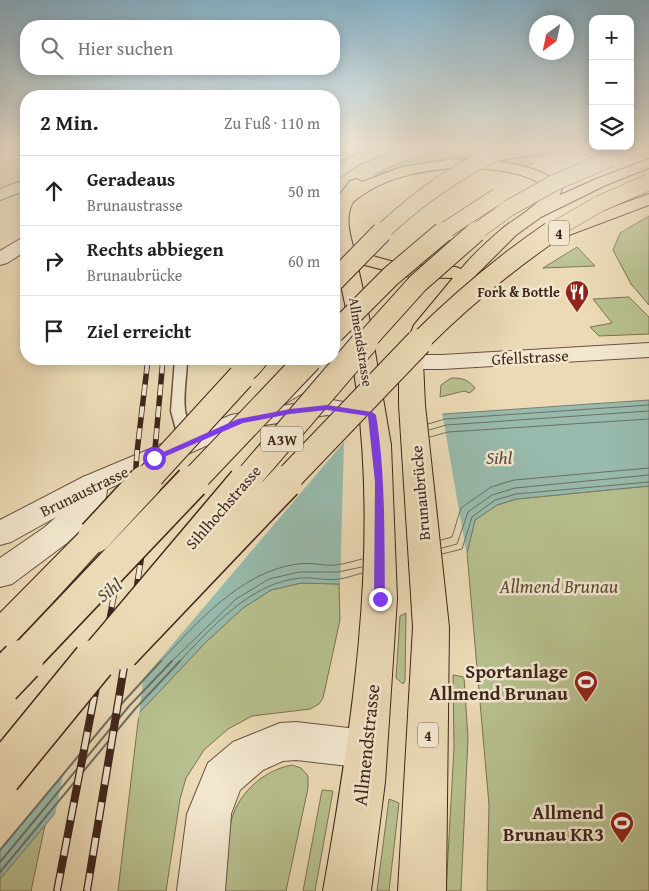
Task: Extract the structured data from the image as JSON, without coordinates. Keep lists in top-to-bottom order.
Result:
{
  "streets": {
    "main road": [
      "4",
      "Allmendstrasse",
      "A3W",
      "Brunaubrücke",
      "Sihlhochstrasse"
    ],
    "street": ["Gfellstrasse", "Brunaustrasse"]
  },
  "crossings": [
    ["4", "Gfellstrasse"],
    ["4", "Brunaubrücke"],
    ["Allmendstrasse", "Brunaustrasse"],
    ["Gfellstrasse", "Brunaubrücke"]
  ],
  "water": ["Sihl"],
  "parks": ["Allmend Brunau"],
  "places": {
    "restaurant": ["Fork & Bottle"],
    "sports": ["Sportanlage Allmend Brunau", "Allmend Brunau KR3"]
  },
  "north": "bottom left",
  "page": {
    "map_buttons": ["+", "−"],
    "search": "Hier suchen",
    "heading": ["2 Min.", "Zu Fuß · 110 m"],
    "list": [
      ["Geradeaus", "Brunaustrasse", "50 m"],
      ["Rechts abbiegen", "Brunaubrücke", "60 m"],
      "Ziel erreicht"
    ]
  }
}
